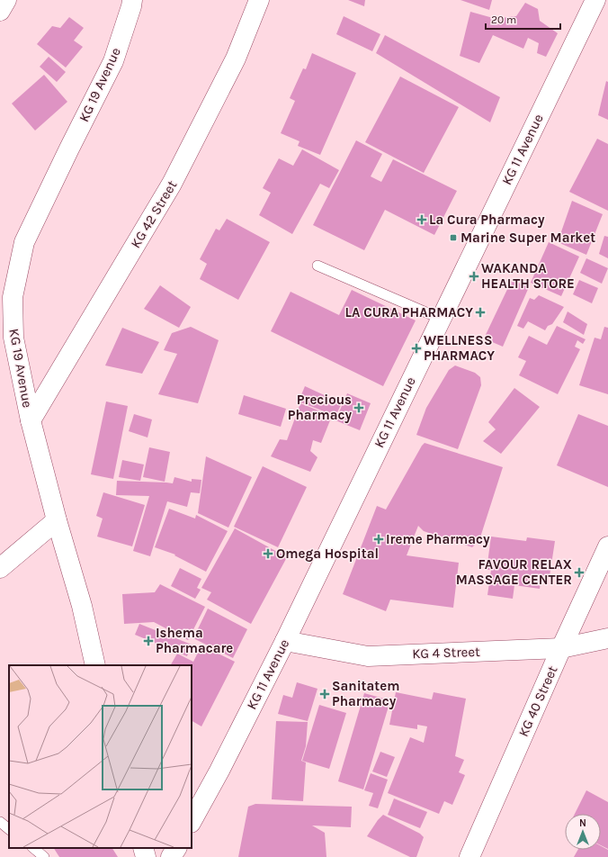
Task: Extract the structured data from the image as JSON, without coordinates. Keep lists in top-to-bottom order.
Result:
{
  "streets": {
    "main road": [
      "KG 19 Avenue",
      "KG 11 Avenue",
      "KG 42 Street",
      "KG 4 Street",
      "KG 40 Street"
    ]
  },
  "crossings": [
    ["KG 19 Avenue", "KG 42 Street"],
    ["KG 11 Avenue", "KG 4 Street"],
    ["KG 4 Street", "KG 40 Street"]
  ],
  "places": {
    "health": [
      "La Cura Pharmacy",
      "WAKANDA HEALTH STORE",
      "LA CURA PHARMACY",
      "WELLNESS PHARMACY",
      "Precious Pharmacy",
      "Ireme Pharmacy",
      "Omega Hospital",
      "FAVOUR RELAX MASSAGE CENTER",
      "Ishema Pharmacare",
      "Sanitatem Pharmacy"
    ],
    "transit": ["Marine Super Market"]
  },
  "scale_bar": "20 m",
  "north": "top"
}
